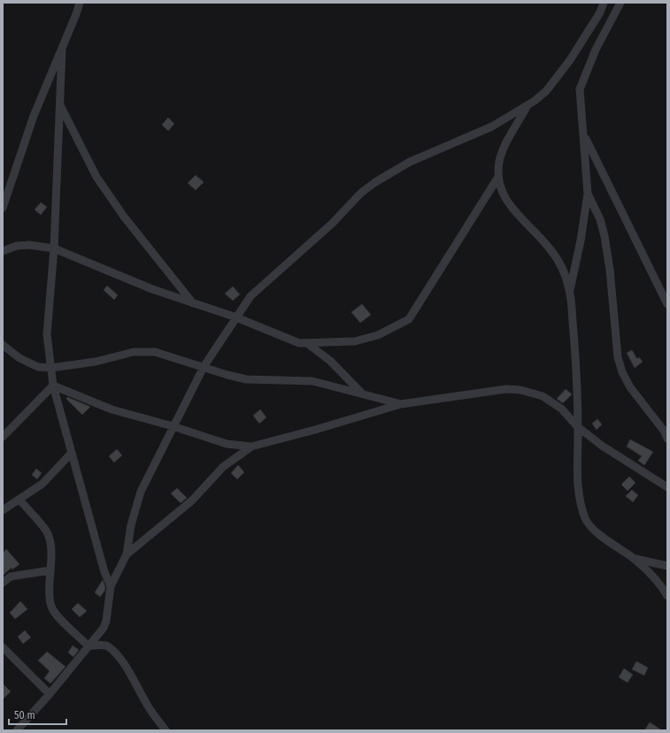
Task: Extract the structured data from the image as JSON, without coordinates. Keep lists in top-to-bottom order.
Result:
{
  "scale_bar": "50 m"
}
